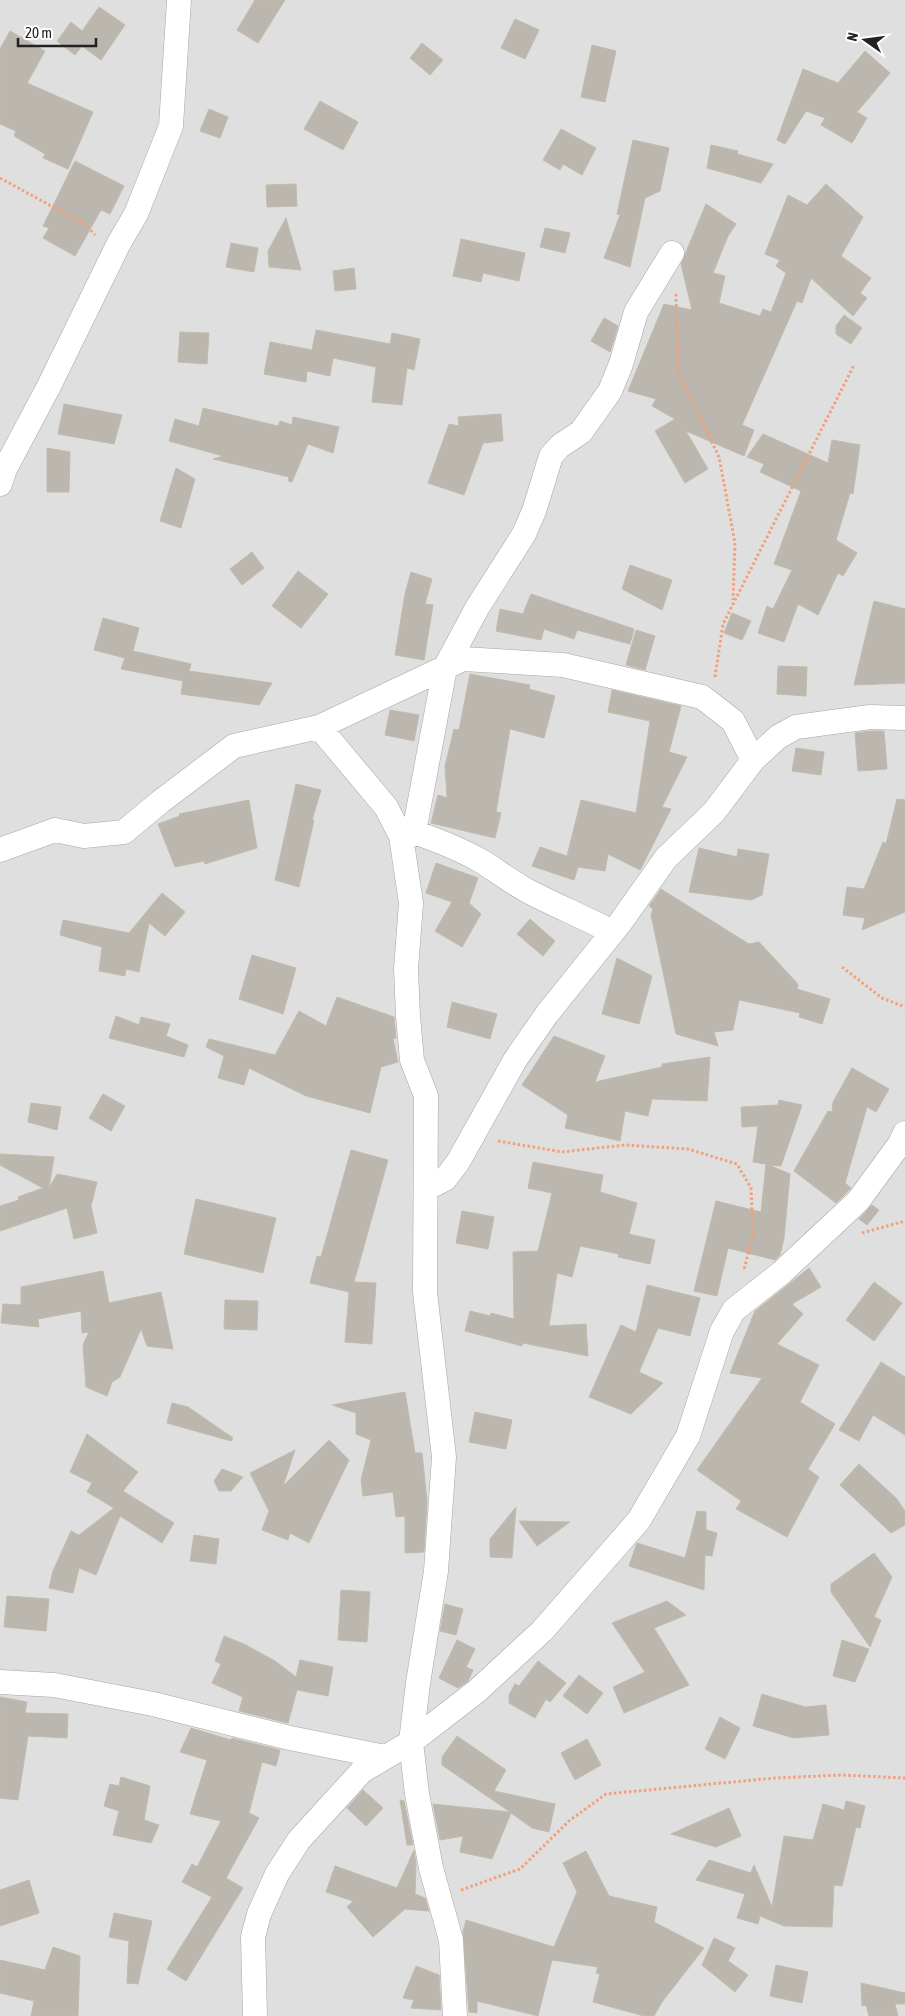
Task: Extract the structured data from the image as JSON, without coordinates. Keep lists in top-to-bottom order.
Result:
{
  "scale_bar": "20 m",
  "north": "left"
}
